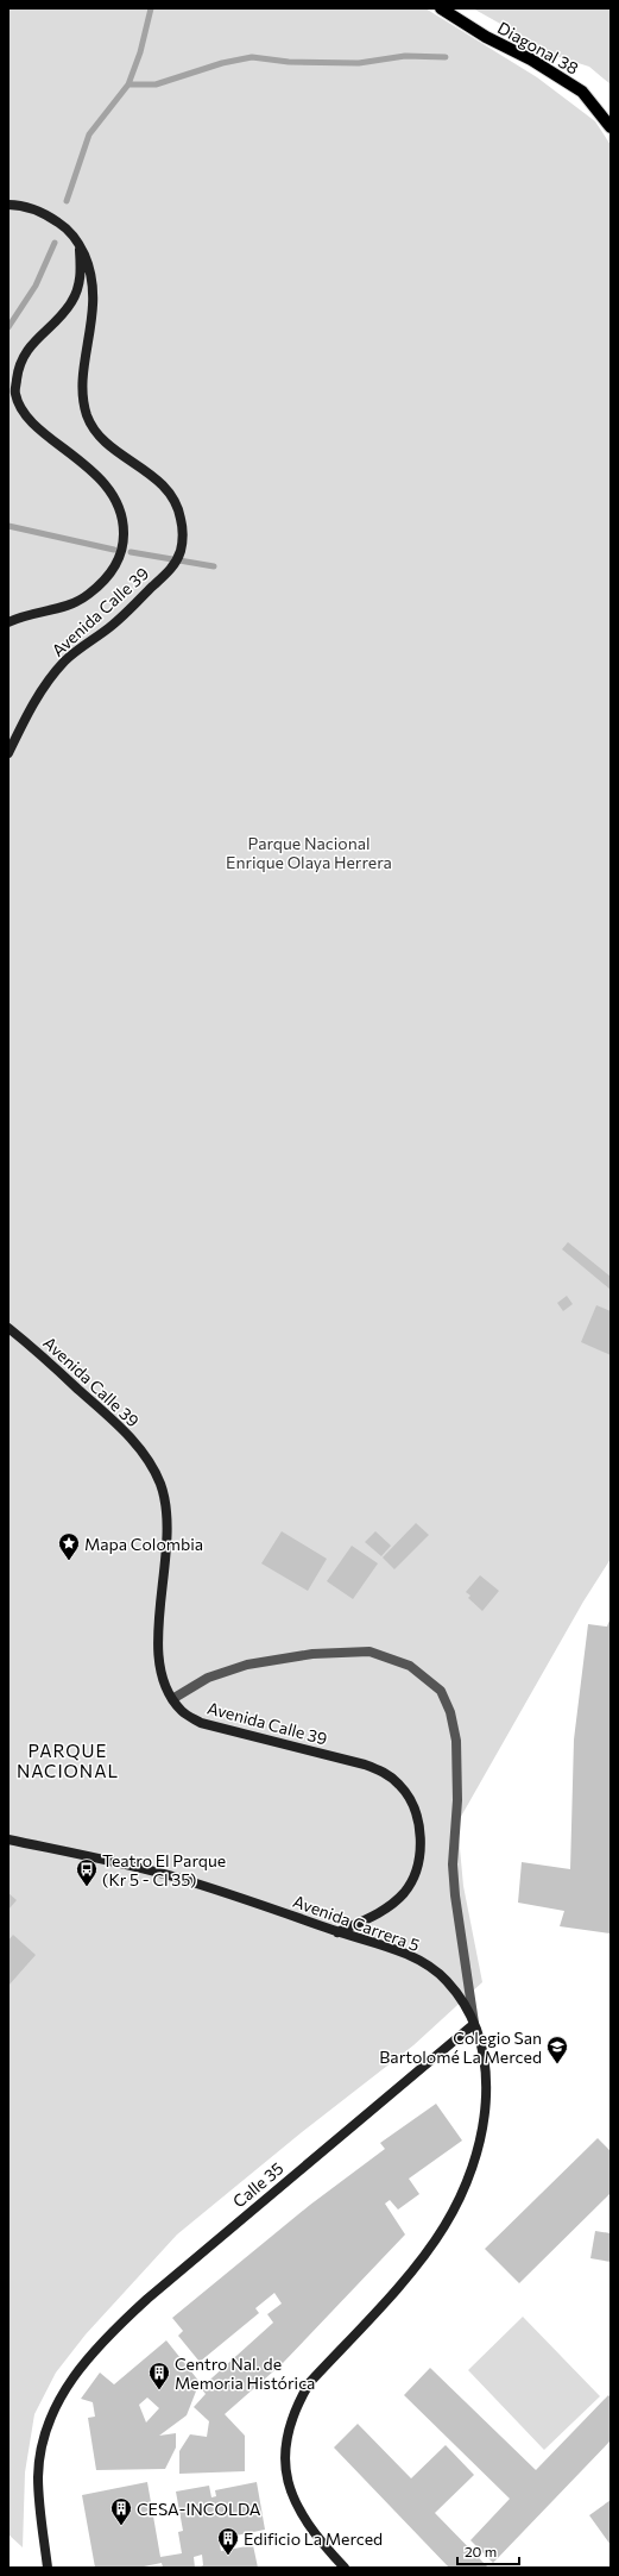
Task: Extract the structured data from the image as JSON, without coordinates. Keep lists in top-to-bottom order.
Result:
{
  "streets": {
    "main road": ["Diagonal 38"],
    "street": ["Avenida Calle 39", "Avenida Carrera 5", "Calle 35"]
  },
  "crossings": [
    ["Avenida Calle 39", "Avenida Carrera 5"],
    ["Avenida Carrera 5", "Calle 35"]
  ],
  "districts": ["PARQUE NACIONAL"],
  "parks": ["Parque Nacional Enrique Olaya Herrera"],
  "places": {
    "place": ["Mapa Colombia"],
    "bus stop": ["Teatro El Parque (Kr 5 - Cl 35)"],
    "school or university": ["Colegio San Bartolomé La Merced"],
    "building": ["Centro Nal. de Memoria Histórica", "CESA-INCOLDA", "Edificio La Merced"]
  },
  "scale_bar": "20 m"
}
